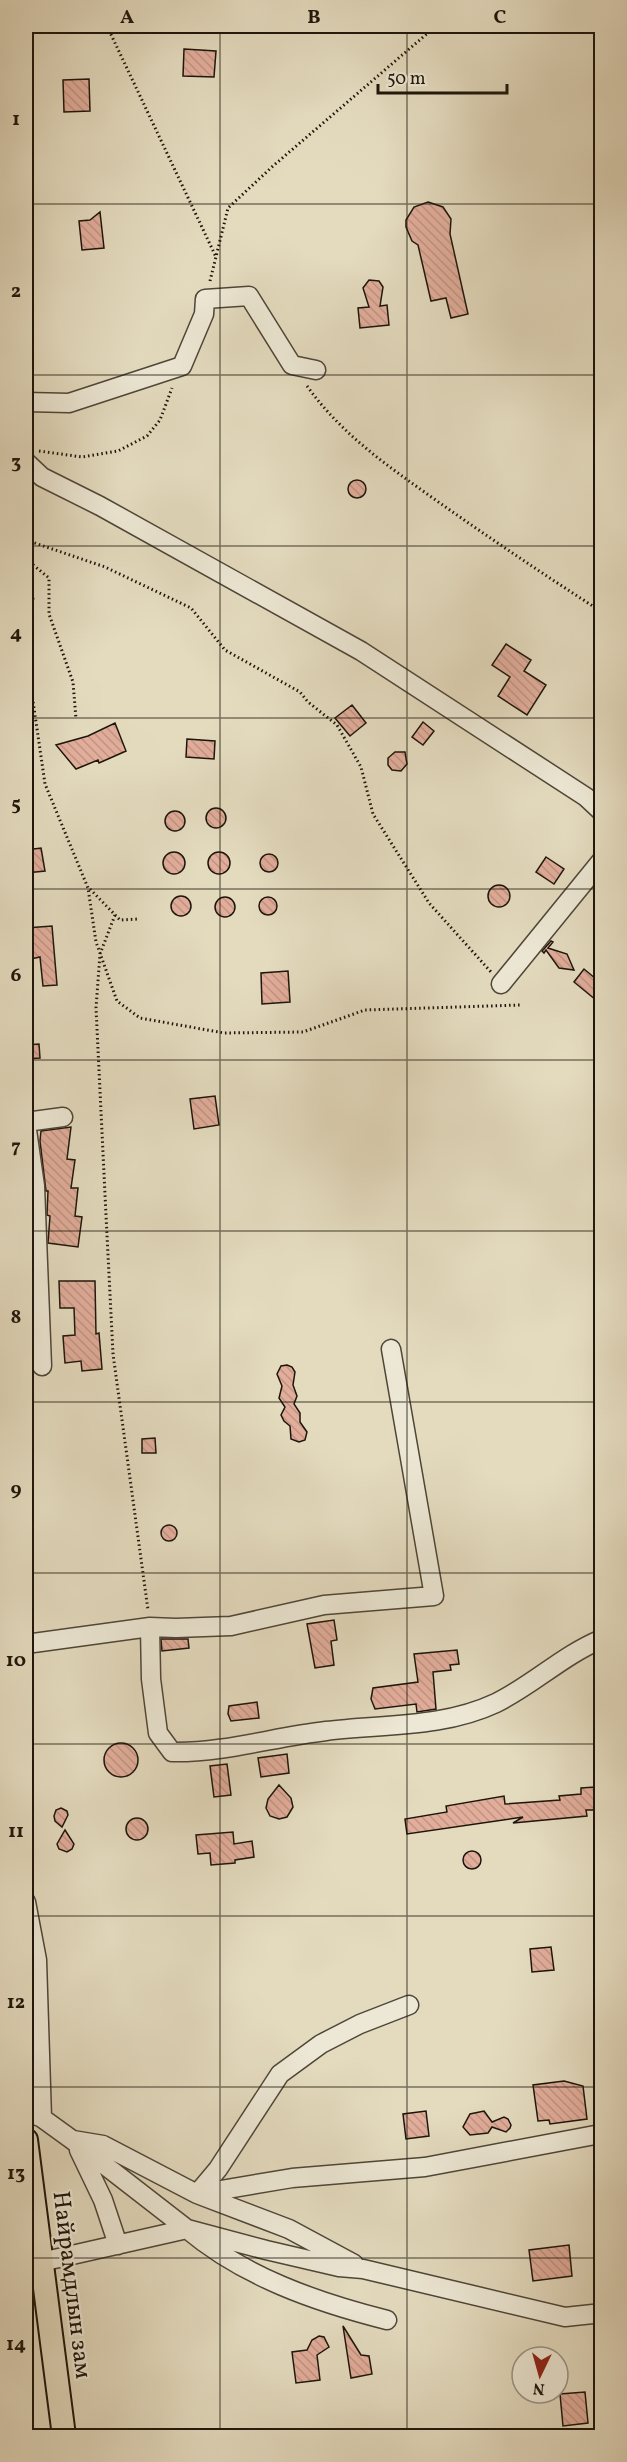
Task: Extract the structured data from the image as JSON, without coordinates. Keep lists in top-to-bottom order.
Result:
{
  "streets": {
    "main road": ["Найрамдлын зам"]
  },
  "scale_bar": "50 m",
  "north": "bottom",
  "grid": {
    "columns": ["A", "B", "C"],
    "rows": [
      "1",
      "2",
      "3",
      "4",
      "5",
      "6",
      "7",
      "8",
      "9",
      "10",
      "11",
      "12",
      "13",
      "14"
    ]
  }
}
